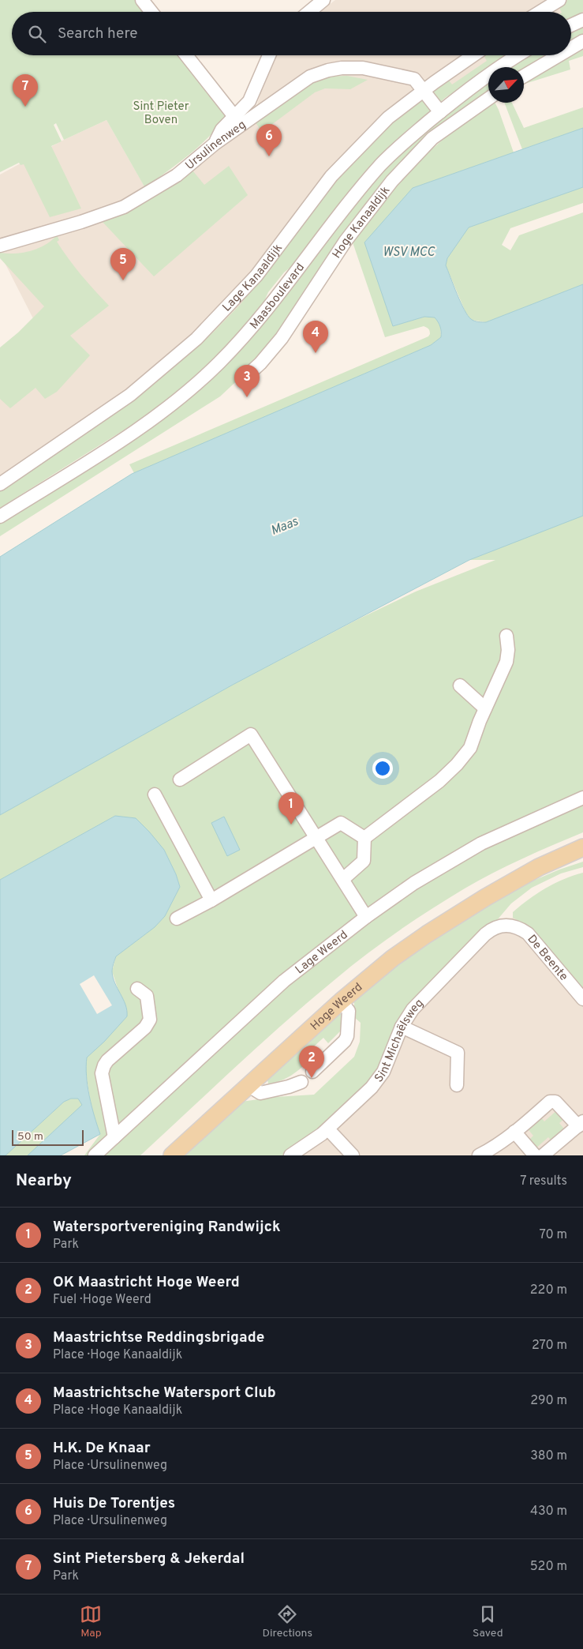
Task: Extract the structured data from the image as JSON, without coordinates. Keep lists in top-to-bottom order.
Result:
{
  "streets": {
    "main road": ["Hoge Weerd"],
    "street": [
      "Ursulinenweg",
      "Hoge Kanaaldijk",
      "Lage Kanaaldijk",
      "Maasboulevard",
      "Lage Weerd",
      "De Beente",
      "Sint Michaëlsweg"
    ]
  },
  "crossings": [
    ["Ursulinenweg", "Lage Kanaaldijk"],
    ["Ursulinenweg", "Maasboulevard"],
    ["De Beente", "Sint Michaëlsweg"]
  ],
  "water": ["WSV MCC", "Maas"],
  "parks": ["Sint Pieter Boven"],
  "scale_bar": "50 m",
  "north": "top right",
  "page": {
    "search": "Search here",
    "pins": [
      "7",
      "6",
      "5",
      "4",
      "3",
      "1",
      "2"
    ],
    "scale": "50 m",
    "heading": ["Nearby", "7 results"],
    "list": [
      {
        "mark": "1",
        "name": "Watersportvereniging Randwijck",
        "note": "Park",
        "value": "70 m"
      },
      {
        "mark": "2",
        "name": "OK Maastricht Hoge Weerd",
        "note": "Fuel · Hoge Weerd",
        "value": "220 m"
      },
      {
        "mark": "3",
        "name": "Maastrichtse Reddingsbrigade",
        "note": "Place · Hoge Kanaaldijk",
        "value": "270 m"
      },
      {
        "mark": "4",
        "name": "Maastrichtsche Watersport Club",
        "note": "Place · Hoge Kanaaldijk",
        "value": "290 m"
      },
      {
        "mark": "5",
        "name": "H.K. De Knaar",
        "note": "Place · Ursulinenweg",
        "value": "380 m"
      },
      {
        "mark": "6",
        "name": "Huis De Torentjes",
        "note": "Place · Ursulinenweg",
        "value": "430 m"
      },
      {
        "mark": "7",
        "name": "Sint Pietersberg & Jekerdal",
        "note": "Park",
        "value": "520 m"
      }
    ],
    "nav": ["Map", "Directions", "Saved"]
  }
}
